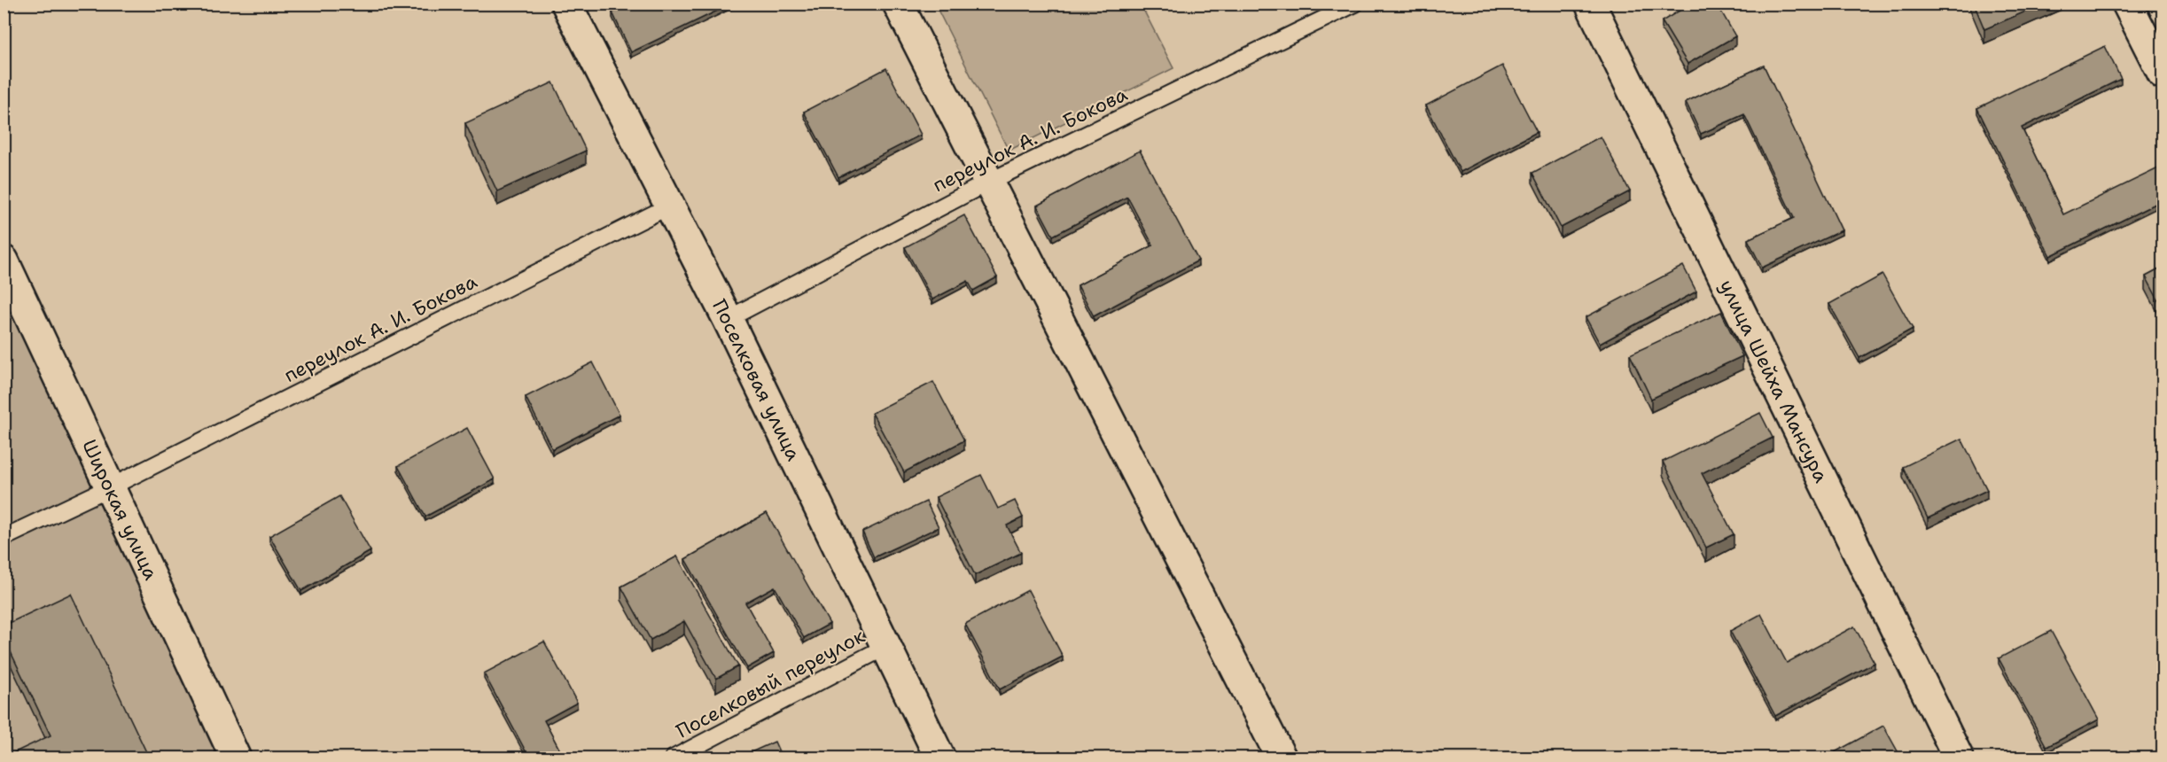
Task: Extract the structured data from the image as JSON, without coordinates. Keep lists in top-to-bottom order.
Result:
{
  "streets": {
    "street": ["Поселковая улица", "улица Шейха Мансура", "Широкая улица"],
    "lane": ["переулок А. И. Бокова", "Поселковый переулок"]
  },
  "crossings": [
    ["переулок А. И. Бокова", "Поселковая улица"],
    ["переулок А. И. Бокова", "Широкая улица"],
    ["Поселковая улица", "Поселковый переулок"]
  ]
}
